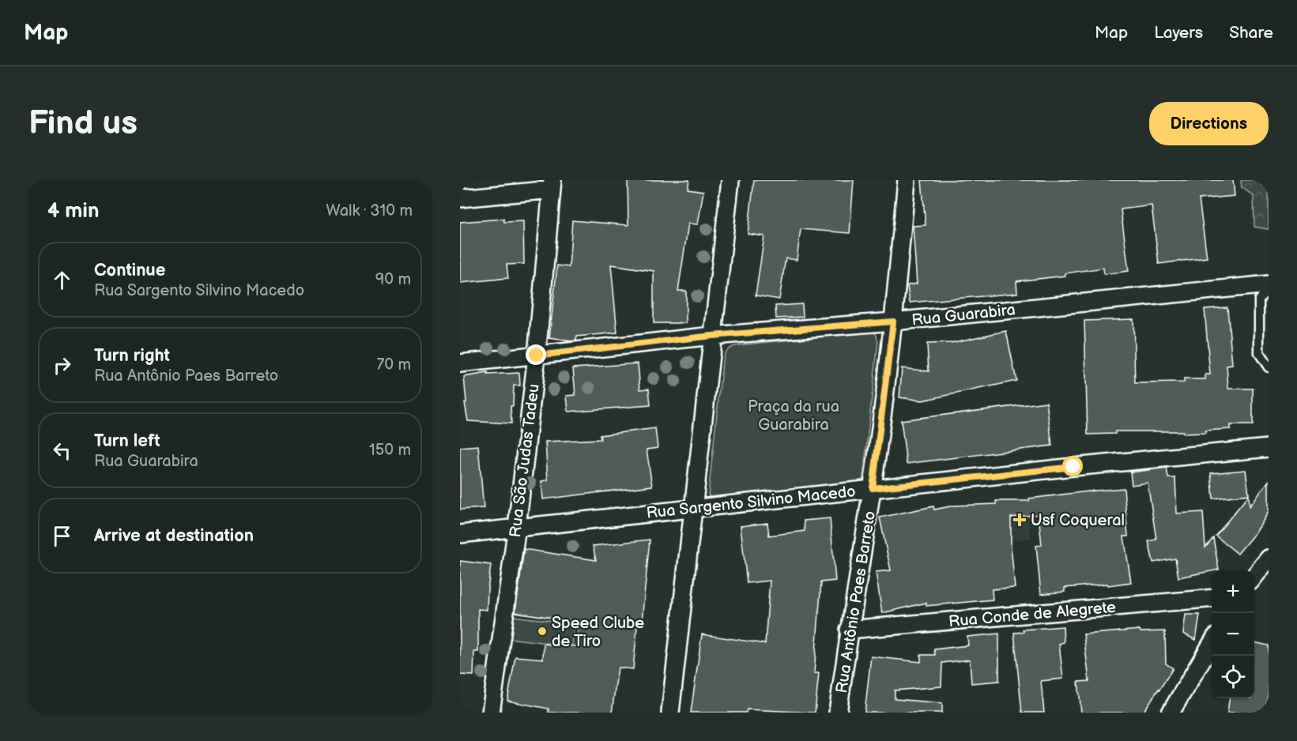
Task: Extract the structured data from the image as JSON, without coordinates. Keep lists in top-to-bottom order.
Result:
{
  "streets": {
    "street": [
      "Rua Guarabira",
      "Rua São Judas Tadeu",
      "Rua Sargento Silvino Macedo",
      "Rua Antônio Paes Barreto",
      "Rua Conde de Alegrete"
    ]
  },
  "crossings": [
    ["Rua Guarabira", "Rua São Judas Tadeu"],
    ["Rua Guarabira", "Rua Antônio Paes Barreto"],
    ["Rua São Judas Tadeu", "Rua Sargento Silvino Macedo"],
    ["Rua Sargento Silvino Macedo", "Rua Antônio Paes Barreto"],
    ["Rua Antônio Paes Barreto", "Rua Conde de Alegrete"]
  ],
  "parks": ["Praça da rua Guarabira"],
  "places": {
    "health": ["Usf Coqueral"],
    "other": ["Speed Clube de Tiro"]
  },
  "page": {
    "header": "Map",
    "nav": ["Map", "Layers", "Share"],
    "buttons": "Directions",
    "title": "Find us",
    "heading": ["4 min", "Walk · 310 m"],
    "list": [
      ["Continue", "Rua Sargento Silvino Macedo", "90 m"],
      ["Turn right", "Rua Antônio Paes Barreto", "70 m"],
      ["Turn left", "Rua Guarabira", "150 m"],
      "Arrive at destination"
    ],
    "map_buttons": ["+", "−"]
  }
}
